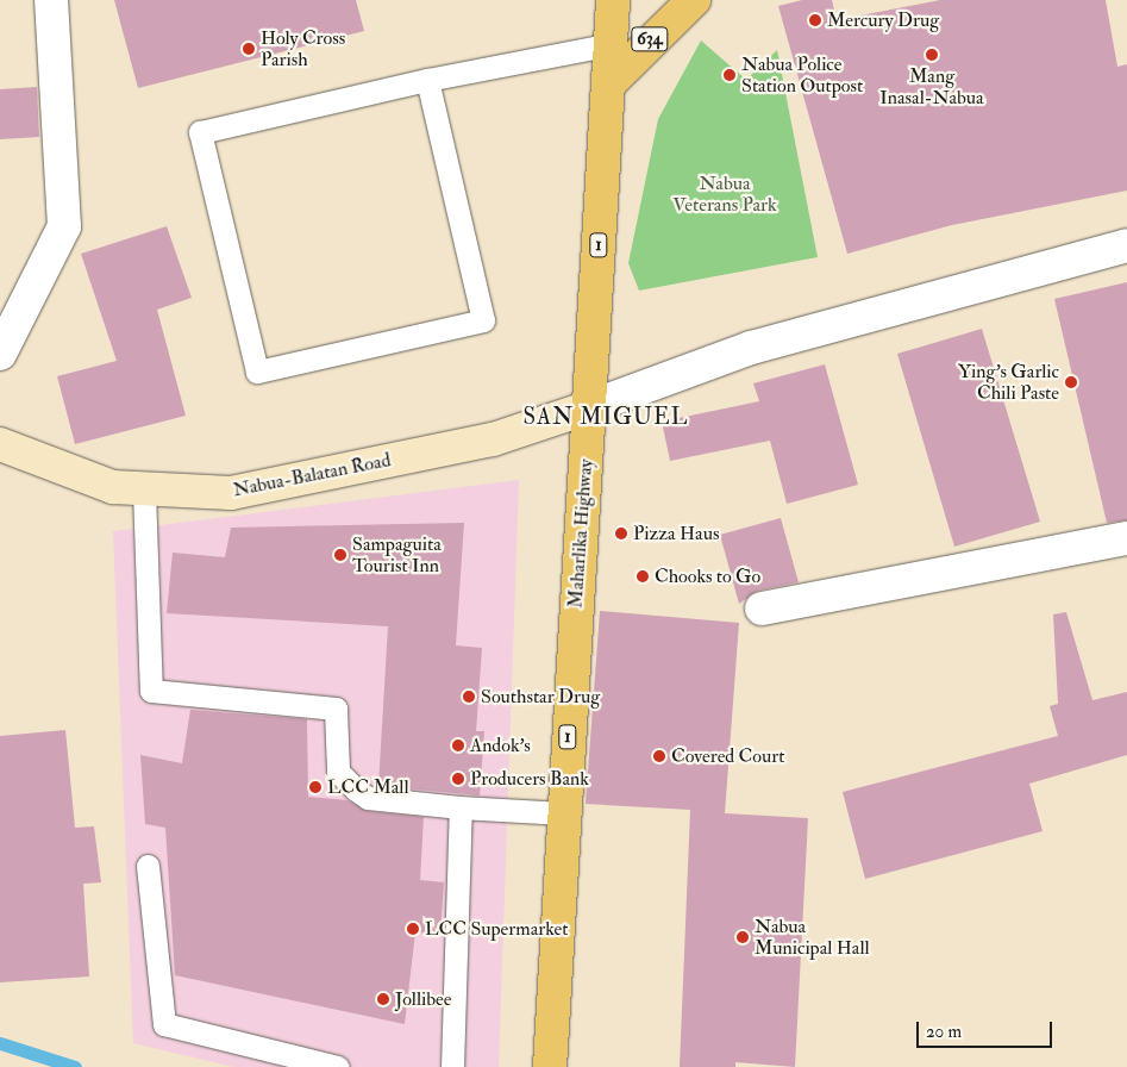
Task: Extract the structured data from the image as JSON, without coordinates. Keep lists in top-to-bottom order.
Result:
{
  "streets": {
    "main road": [
      "634",
      "1",
      "Nabua-Balatan Road",
      "Maharlika Highway"
    ]
  },
  "crossings": [
    ["634", "Maharlika Highway"],
    ["Nabua-Balatan Road", "Maharlika Highway"]
  ],
  "districts": ["SAN MIGUEL"],
  "parks": ["Nabua Veterans Park"],
  "places": [
    "Mercury Drug",
    "Holy Cross Parish",
    "Mang Inasal-Nabua",
    "Nabua Police Station Outpost",
    "Ying's Garlic Chili Paste",
    "Pizza Haus",
    "Sampaguita Tourist Inn",
    "Chooks to Go",
    "Southstar Drug",
    "Andok's",
    "Covered Court",
    "Producers Bank",
    "LCC Mall",
    "LCC Supermarket",
    "Nabua Municipal Hall",
    "Jollibee"
  ],
  "scale_bar": "20 m"
}
